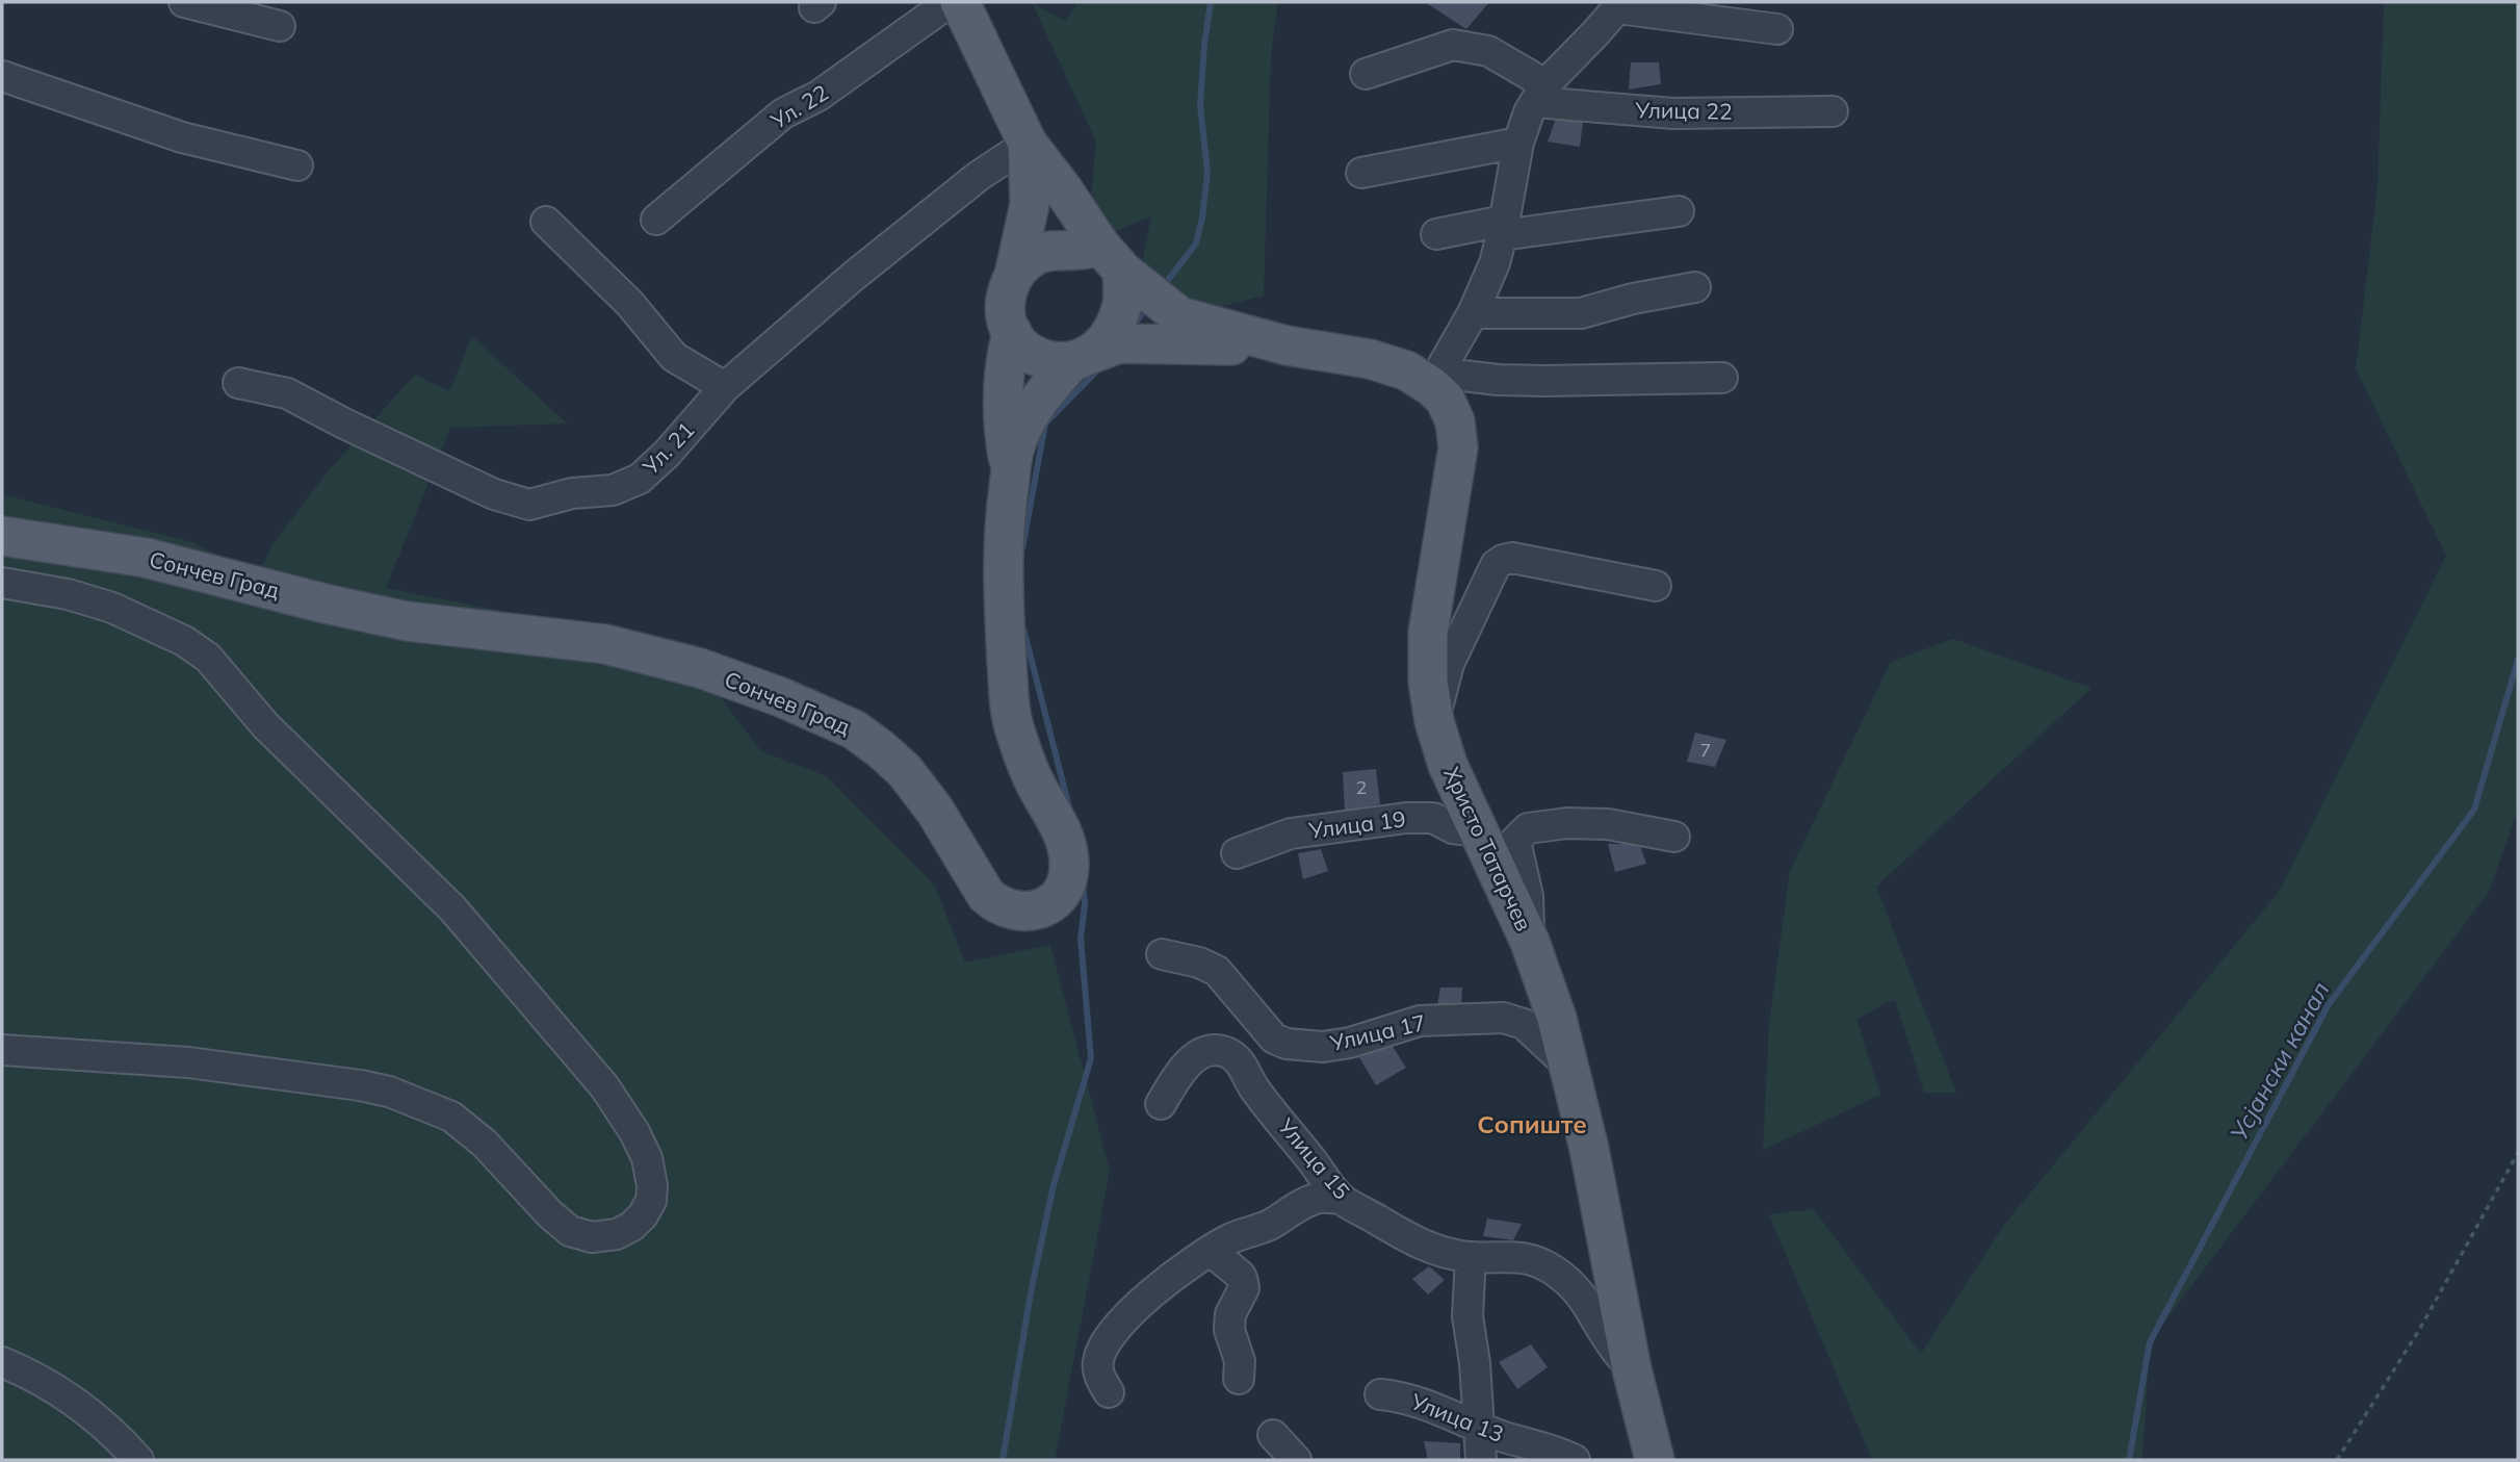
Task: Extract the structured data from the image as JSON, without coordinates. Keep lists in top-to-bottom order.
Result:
{
  "streets": {
    "main road": ["Сончев Град", "Христо Татарчев"],
    "street": [
      "Ул. 22",
      "Улица 22",
      "Ул. 21",
      "Улица 19",
      "Улица 17",
      "Улица 15",
      "Улица 13"
    ]
  },
  "crossings": [
    ["Ул. 21", "Христо Татарчев"],
    ["Улица 19", "Христо Татарчев"],
    ["Христо Татарчев", "Улица 17"],
    ["Христо Татарчев", "Улица 15"]
  ],
  "districts": ["Сопиште"],
  "water": ["Усјански канал"],
  "house_numbers": ["7", "2"]
}
